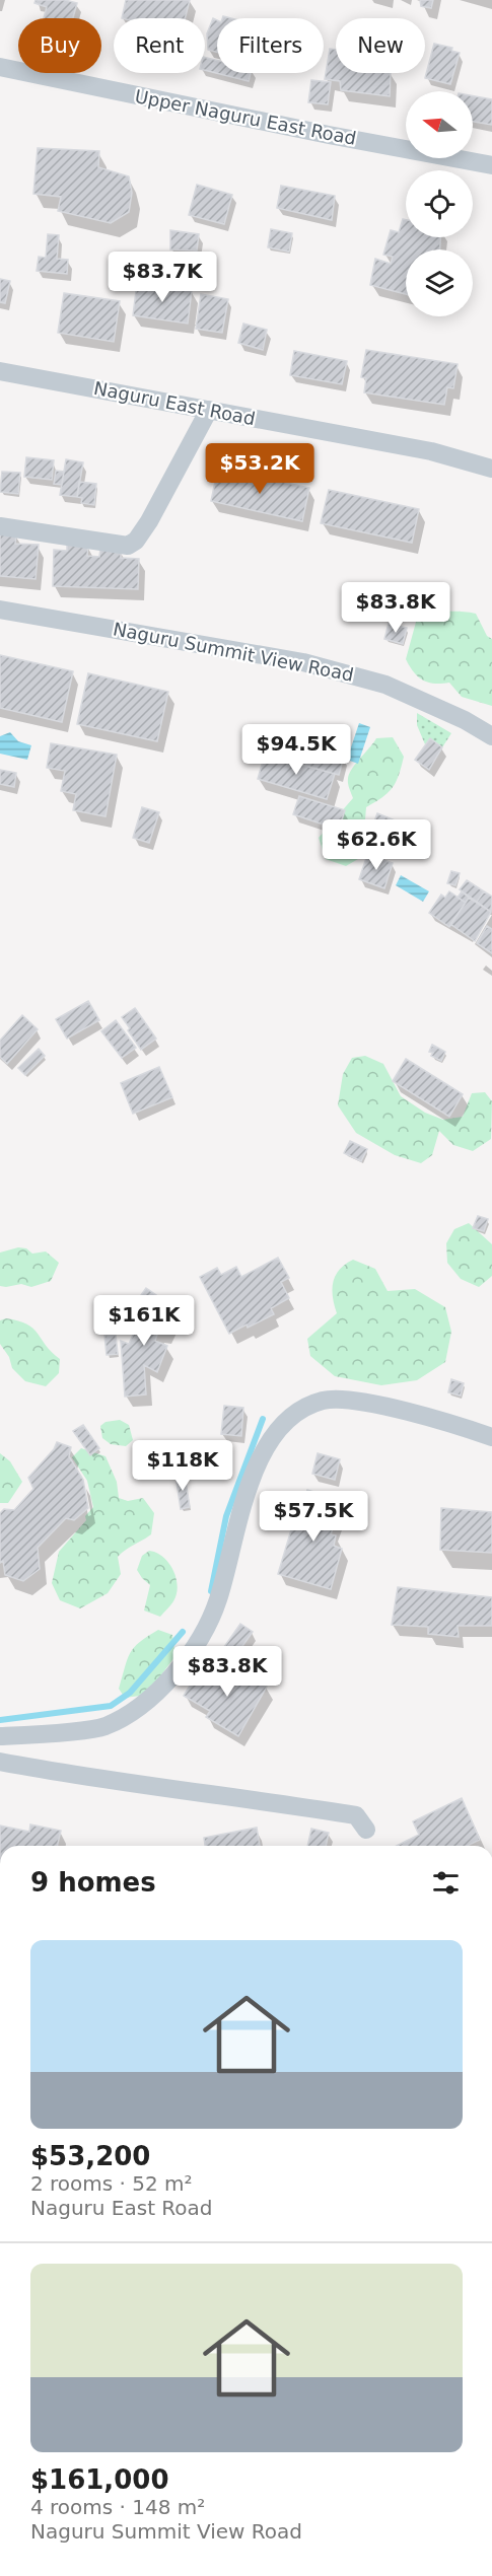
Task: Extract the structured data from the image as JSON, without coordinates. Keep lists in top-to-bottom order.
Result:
{
  "streets": {
    "street": ["Upper Naguru East Road", "Naguru East Road", "Naguru Summit View Road"]
  },
  "north": "left",
  "page": {
    "chip": [
      "Buy",
      "Rent",
      "Filters",
      "New"
    ],
    "price": [
      "$83.7K",
      "$53.2K",
      "$83.8K",
      "$94.5K",
      "$62.6K",
      "$161K",
      "$118K",
      "$57.5K",
      "$83.8K"
    ],
    "heading": "9 homes",
    "list": [
      {
        "name": "$53,200",
        "note": "2 rooms · 52 m² · Naguru East Road"
      },
      {
        "name": "$161,000",
        "note": "4 rooms · 148 m² · Naguru Summit View Road"
      }
    ]
  }
}
